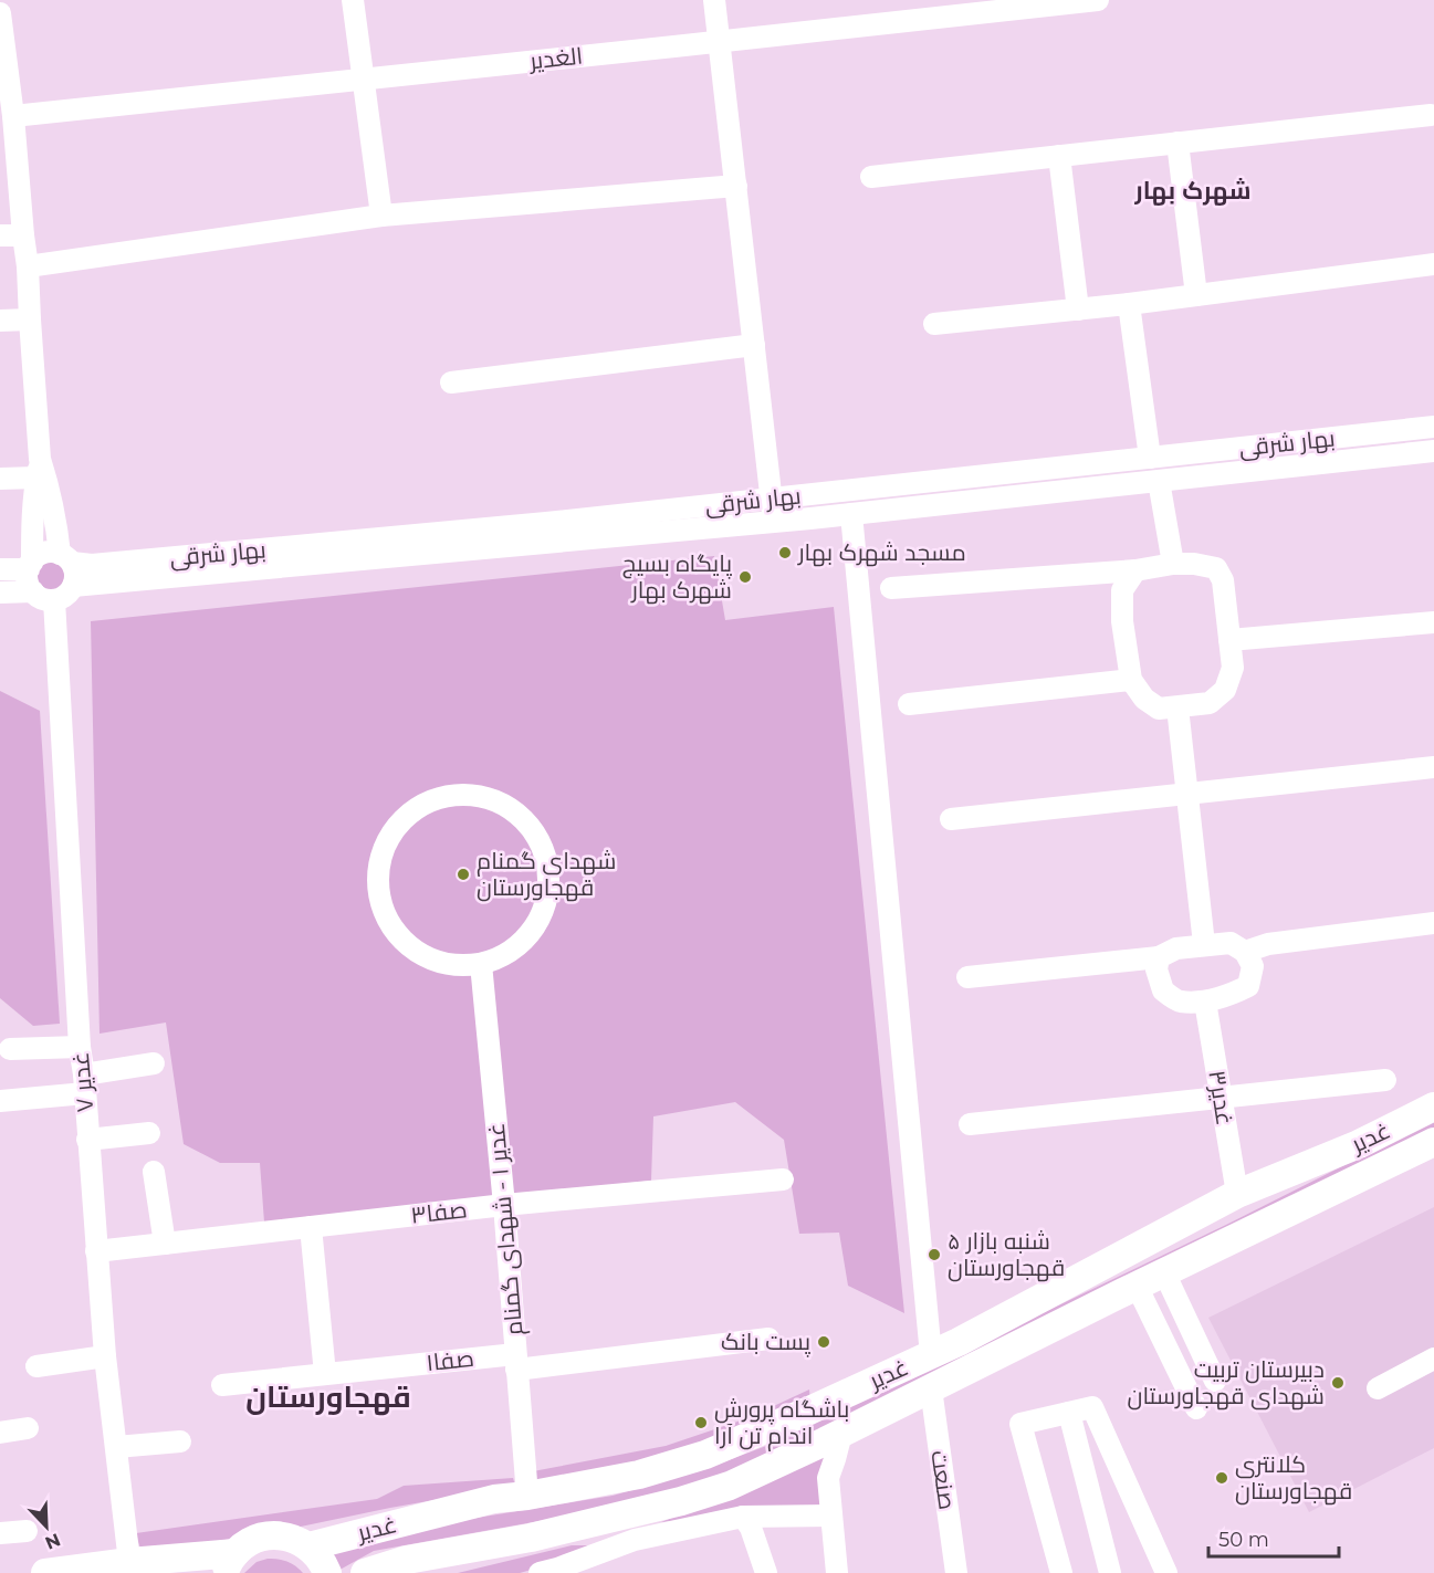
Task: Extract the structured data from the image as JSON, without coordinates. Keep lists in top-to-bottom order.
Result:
{
  "streets": {
    "main road": ["غدیر"],
    "street": [
      "الغدیر",
      "بهار شرقی",
      "غدیر ۷",
      "غدیر۳",
      "صفا۳",
      "غدیر ۱ - شهدای گمنام",
      "صفا۱",
      "صنعت"
    ]
  },
  "crossings": [
    ["بهار شرقی", "غدیر ۷"],
    ["غدیر ۷", "صفا۳"],
    ["غدیر۳", "غدیر"],
    ["غدیر", "غدیر ۱ - شهدای گمنام"],
    ["غدیر", "صنعت"],
    ["صفا۳", "غدیر ۱ - شهدای گمنام"],
    ["غدیر ۱ - شهدای گمنام", "صفا۱"]
  ],
  "districts": ["شهرک بهار", "قهجاورستان"],
  "places": [
    "مسجد شهرک بهار",
    "پایگاه بسیج شهرک بهار",
    "شهدای گمنام قهجاورستان",
    "۵ شنبه بازار قهجاورستان",
    "پست بانک",
    "دبیرستان تربیت شهدای قهجاورستان",
    "باشگاه پرورش اندام تن آرا",
    "کلانتری قهجاورستان"
  ],
  "scale_bar": "50 m",
  "north": "bottom right"
}
